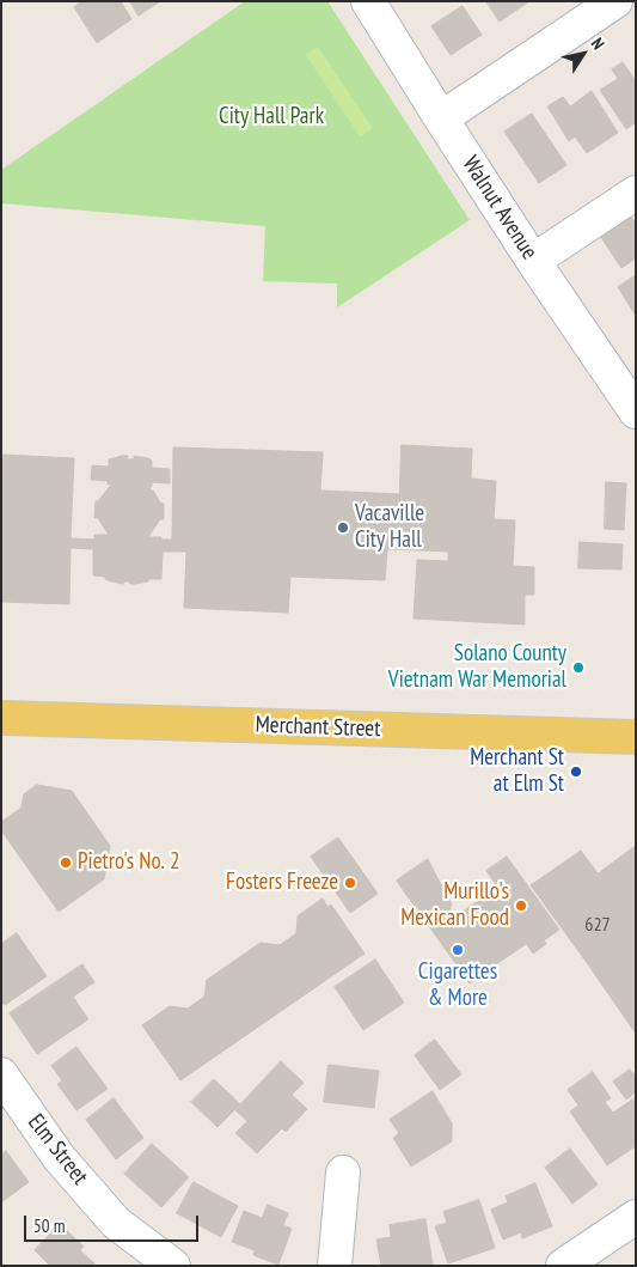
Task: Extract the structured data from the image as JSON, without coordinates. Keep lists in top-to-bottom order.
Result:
{
  "streets": {
    "main road": ["Merchant Street"],
    "street": ["Walnut Avenue", "Elm Street"]
  },
  "parks": ["City Hall Park"],
  "places": [
    "Vacaville City Hall",
    "Solano County Vietnam War Memorial",
    "Merchant St at Elm St",
    "Pietro's No. 2",
    "Fosters Freeze",
    "Murillo's Mexican Food",
    "Cigarettes & More"
  ],
  "house_numbers": ["627"],
  "scale_bar": "50 m",
  "north": "top right"
}
